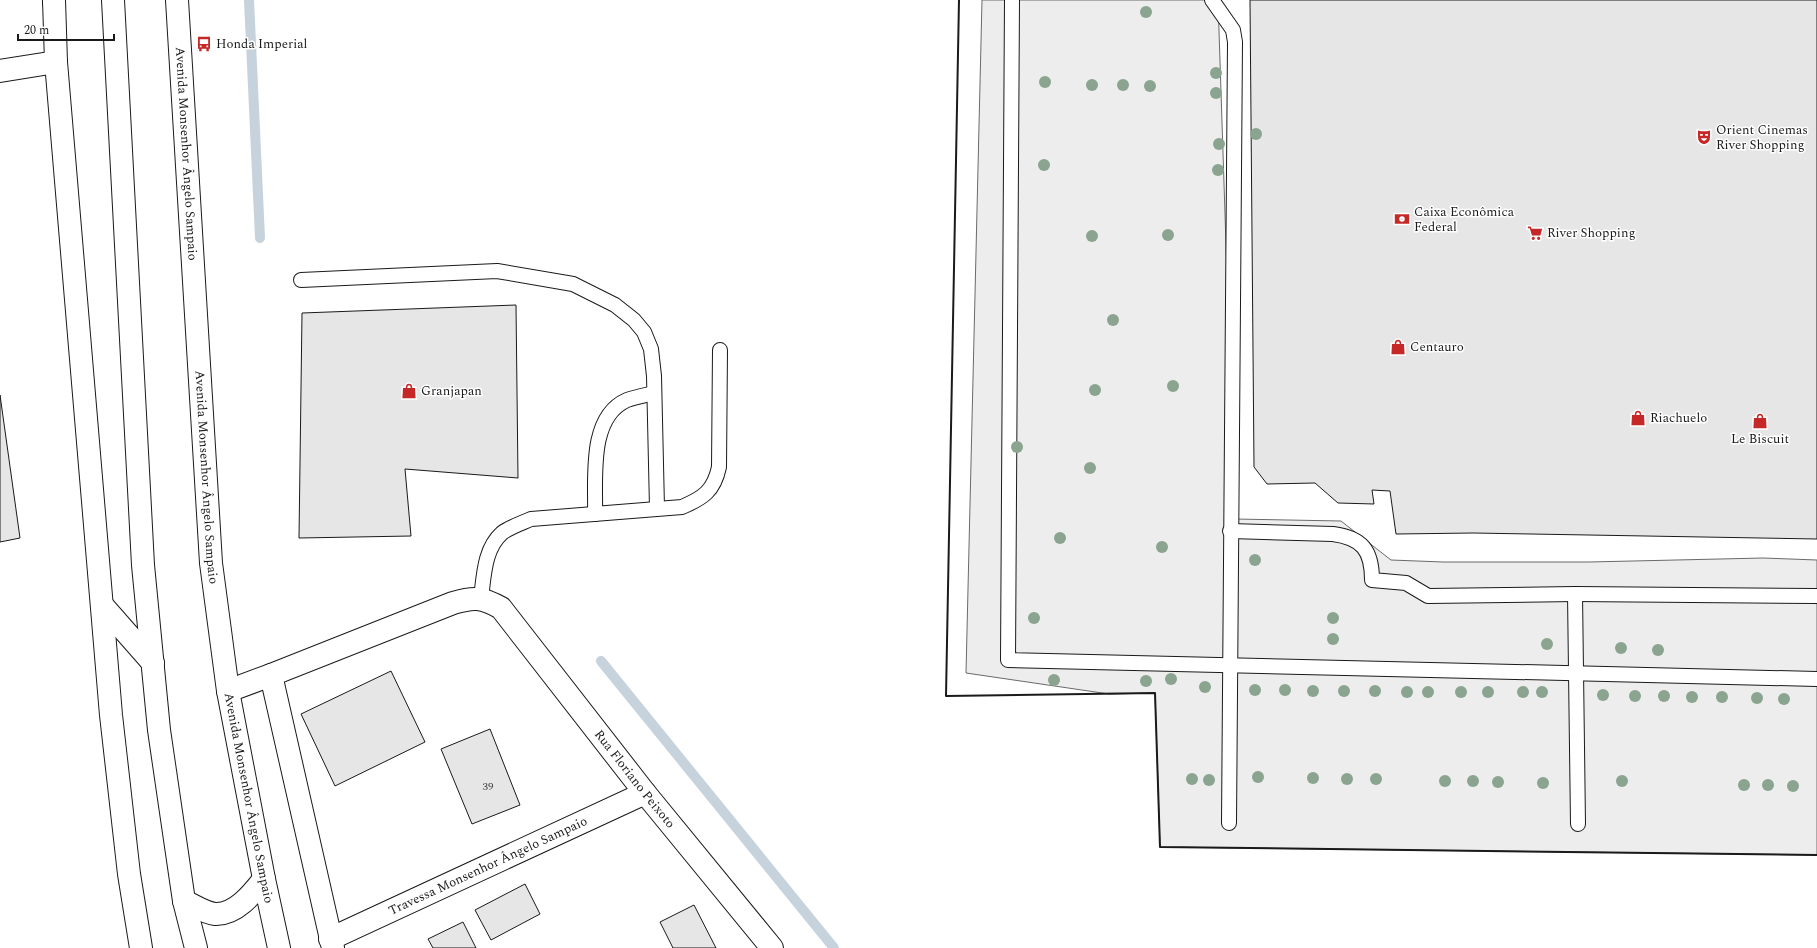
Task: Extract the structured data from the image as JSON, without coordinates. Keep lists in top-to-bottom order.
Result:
{
  "streets": {
    "street": ["Avenida Monsenhor Ângelo Sampaio", "Rua Floriano Peixoto", "Travessa Monsenhor Ângelo Sampaio"]
  },
  "crossings": [
    ["Rua Floriano Peixoto", "Travessa Monsenhor Ângelo Sampaio"]
  ],
  "places": {
    "bus stop": ["Honda Imperial"],
    "theatre": ["Orient Cinemas River Shopping"],
    "bank": ["Caixa Econômica Federal"],
    "supermarket": ["River Shopping"],
    "shop": [
      "Centauro",
      "Granjapan",
      "Riachuelo",
      "Le Biscuit"
    ]
  },
  "house_numbers": ["39"],
  "scale_bar": "20 m"
}
